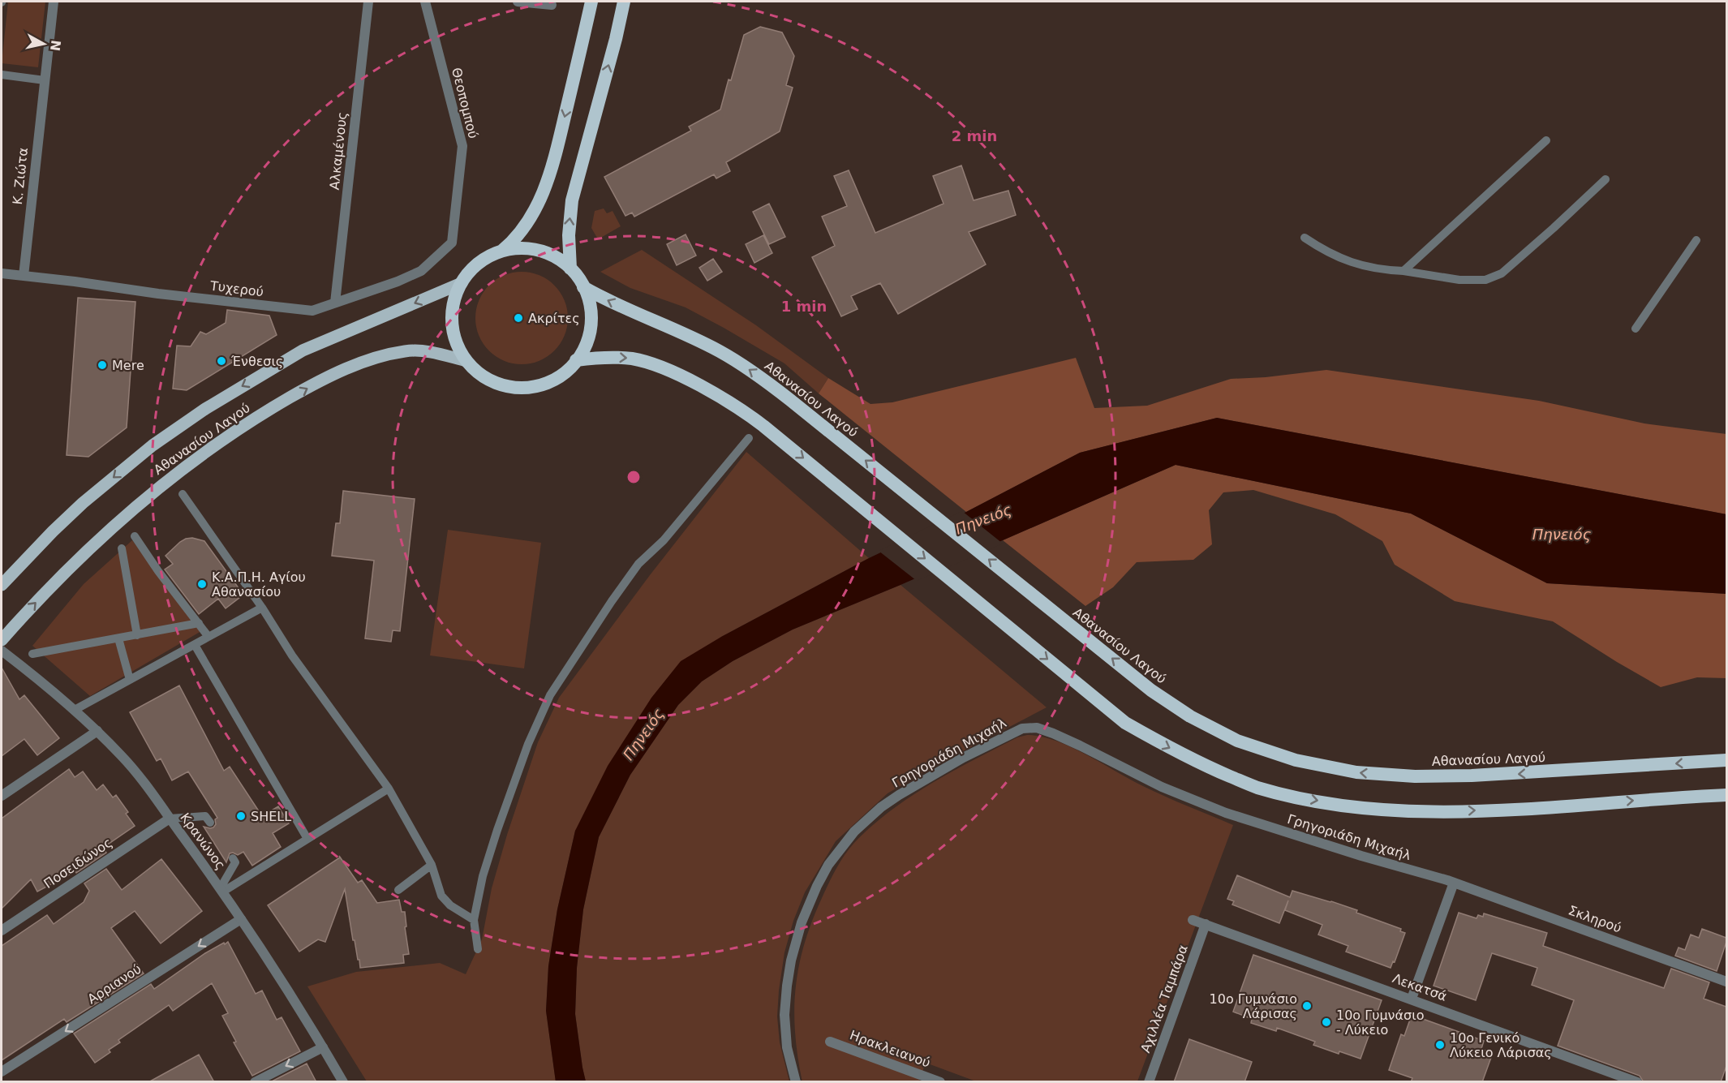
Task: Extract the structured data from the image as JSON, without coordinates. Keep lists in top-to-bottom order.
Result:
{
  "streets": {
    "highway": ["Αθανασίου Λαγού"],
    "street": [
      "Θεοπομπού",
      "Αλκαμένους",
      "Κ. Ζιώτα",
      "Τυχερού",
      "Γρηγοριάδη Μιχαήλ",
      "Κρανώνος",
      "Ποσειδώνος",
      "Σκληρού",
      "Αρριανού",
      "Λεκατσά",
      "Αχιλλέα Ταμπάρα",
      "Ηρακλειανού"
    ]
  },
  "crossings": [
    ["Θεοπομπού", "Τυχερού"],
    ["Αλκαμένους", "Τυχερού"],
    ["Κ. Ζιώτα", "Τυχερού"],
    ["Γρηγοριάδη Μιχαήλ", "Σκληρού"],
    ["Κρανώνος", "Ποσειδώνος"],
    ["Κρανώνος", "Αρριανού"],
    ["Λεκατσά", "Αχιλλέα Ταμπάρα"]
  ],
  "one_way": ["Αρριανού"],
  "water": ["Πηνειός"],
  "places": [
    "Ακρίτες",
    "Ένθεσις",
    "Mere",
    "Κ.Α.Π.Η. Αγίου Αθανασίου",
    "SHELL",
    "10o Γυμνάσιο Λάρισας",
    "10ο Γυμνάσιο - Λύκειο",
    "10ο Γενικό Λύκειο Λάρισας"
  ],
  "north": "right",
  "rings": ["2 min", "1 min"]
}
